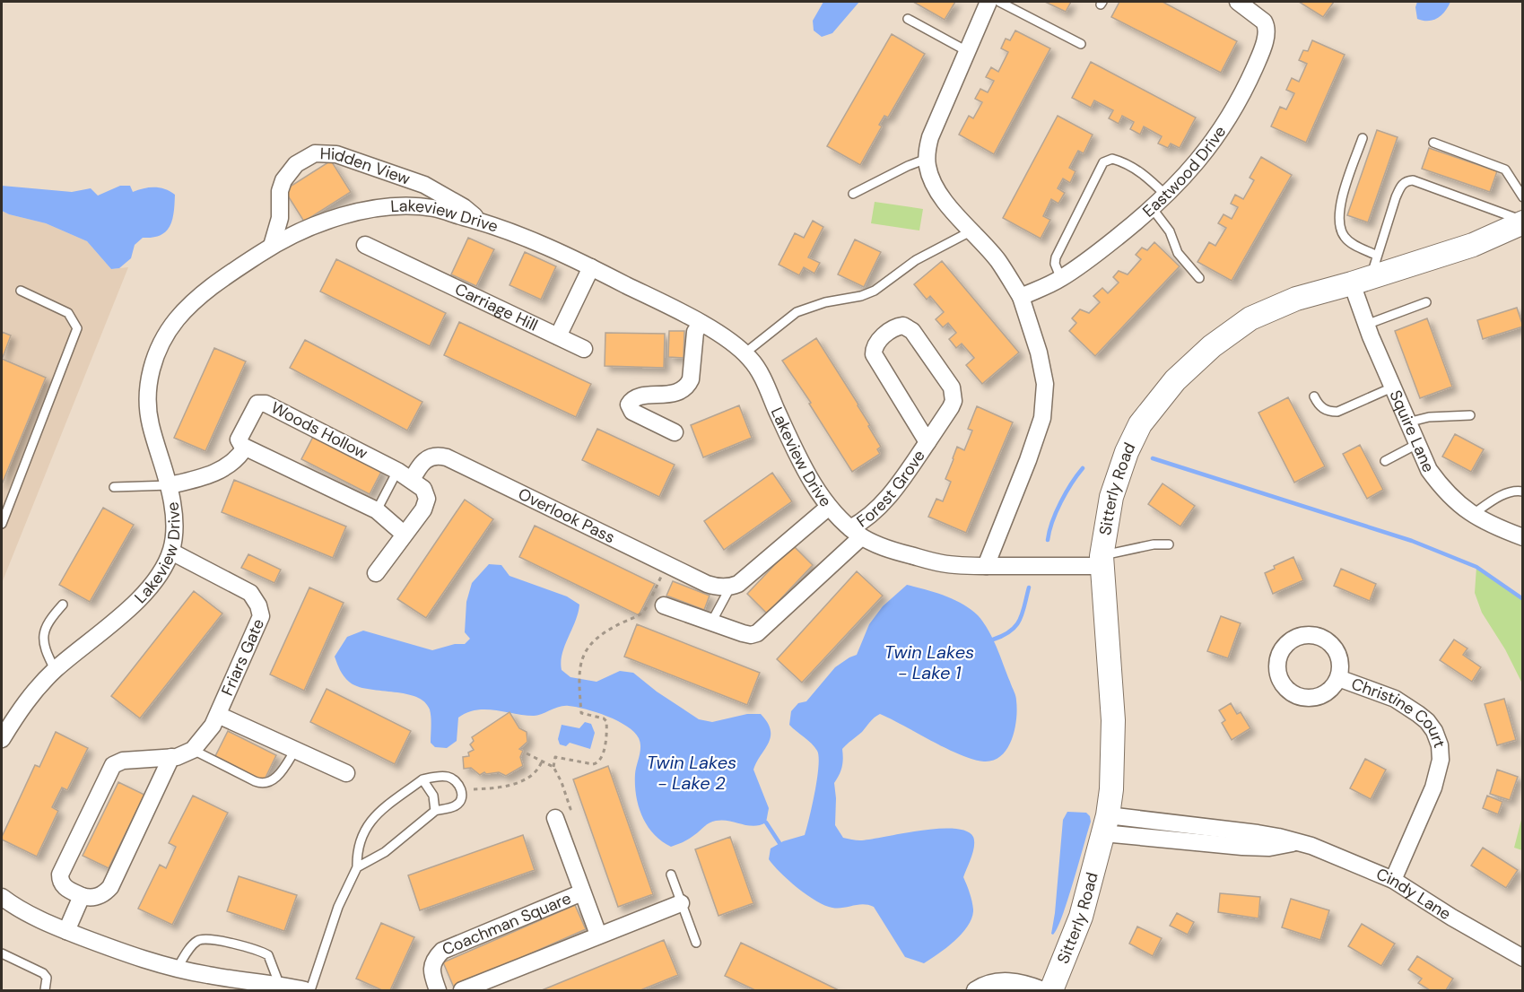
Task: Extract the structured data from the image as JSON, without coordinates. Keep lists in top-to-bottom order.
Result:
{
  "streets": {
    "street": [
      "Hidden View",
      "Eastwood Drive",
      "Lakeview Drive",
      "Carriage Hill",
      "Woods Hollow",
      "Squire Lane",
      "Forest Grove",
      "Sitterly Road",
      "Overlook Pass",
      "Friars Gate",
      "Christine Court",
      "Cindy Lane",
      "Coachman Square"
    ]
  },
  "crossings": [
    ["Hidden View", "Lakeview Drive"],
    ["Lakeview Drive", "Carriage Hill"],
    ["Lakeview Drive", "Forest Grove"],
    ["Lakeview Drive", "Sitterly Road"],
    ["Lakeview Drive", "Friars Gate"],
    ["Woods Hollow", "Overlook Pass"],
    ["Squire Lane", "Sitterly Road"],
    ["Sitterly Road", "Cindy Lane"],
    ["Christine Court", "Cindy Lane"]
  ],
  "water": ["Twin Lakes - Lake 1", "Twin Lakes - Lake 2"]
}
